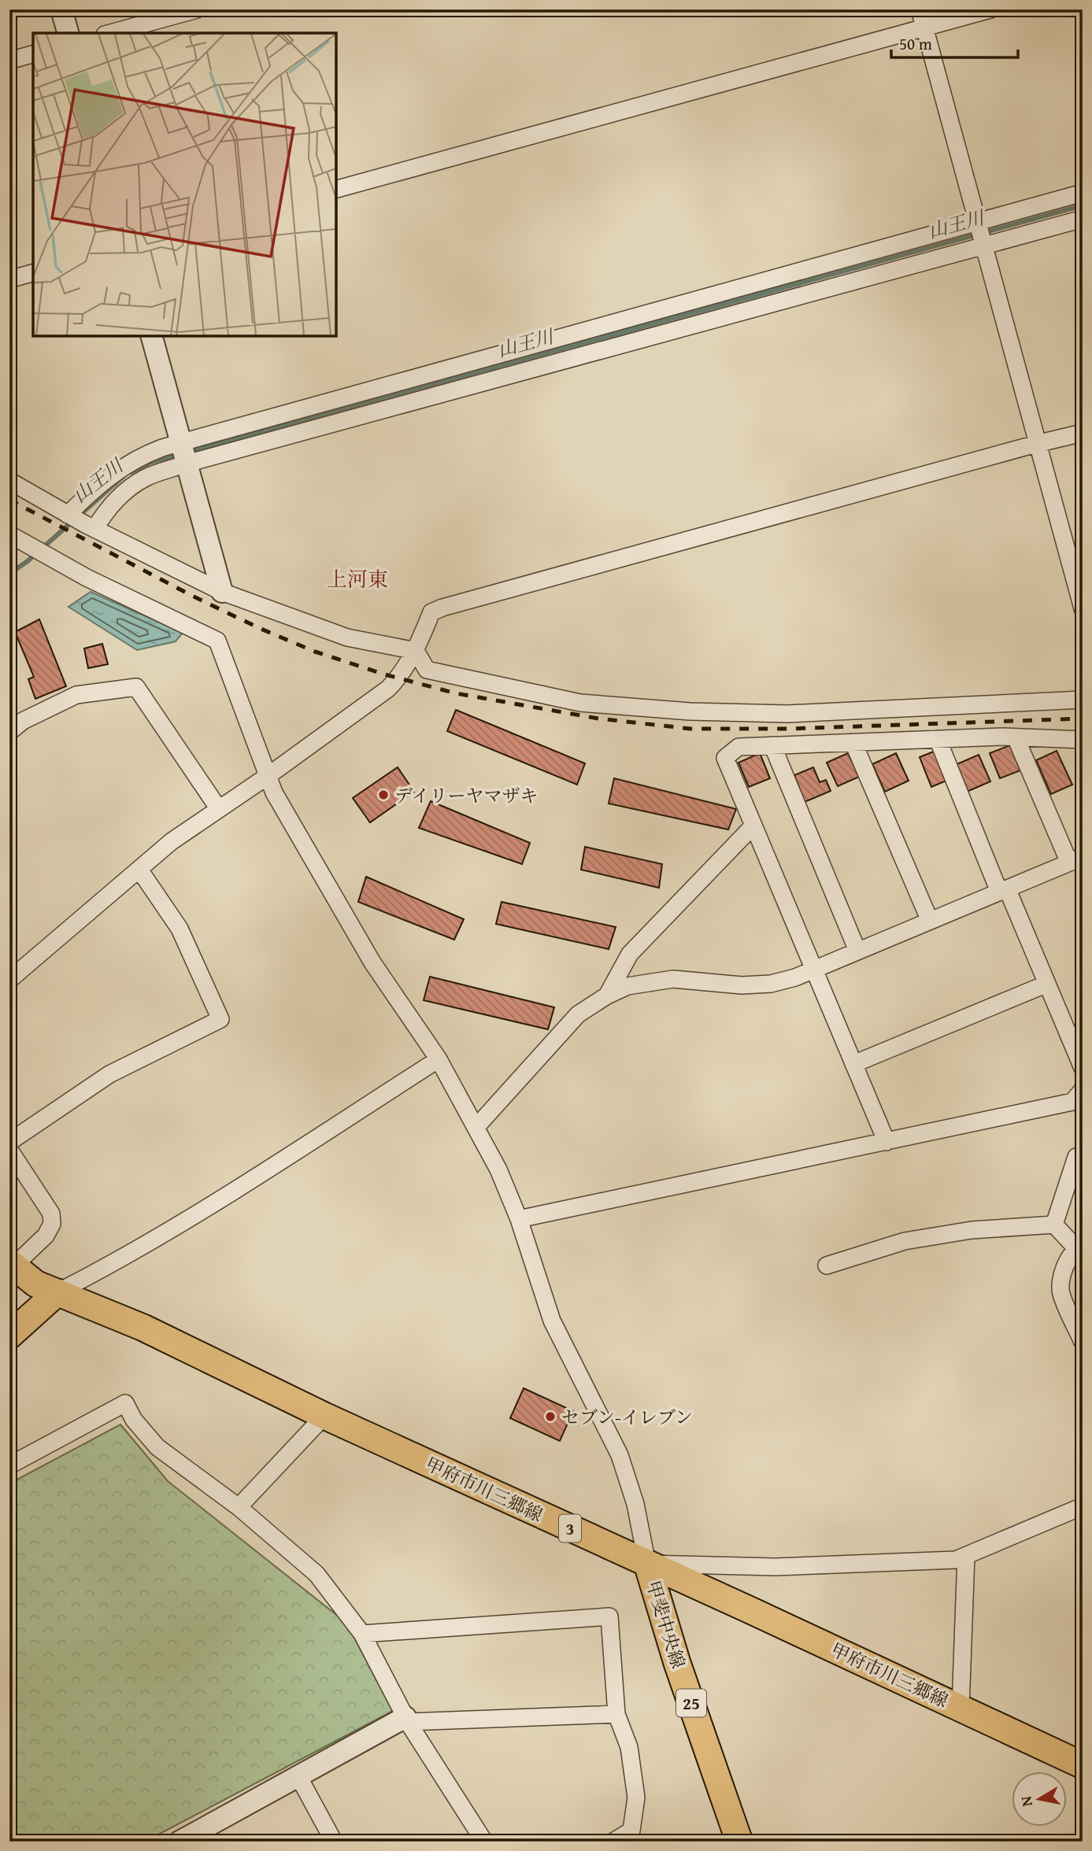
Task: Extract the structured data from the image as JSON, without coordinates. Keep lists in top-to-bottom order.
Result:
{
  "streets": {
    "main road": [
      "甲府市川三郷線",
      "3",
      "甲斐中央線",
      "25"
    ]
  },
  "crossings": [
    ["甲府市川三郷線", "甲斐中央線"]
  ],
  "districts": ["上河東"],
  "water": ["山王川"],
  "places": ["デイリーヤマザキ", "セブン-イレブン"],
  "scale_bar": "50 m",
  "north": "left"
}
